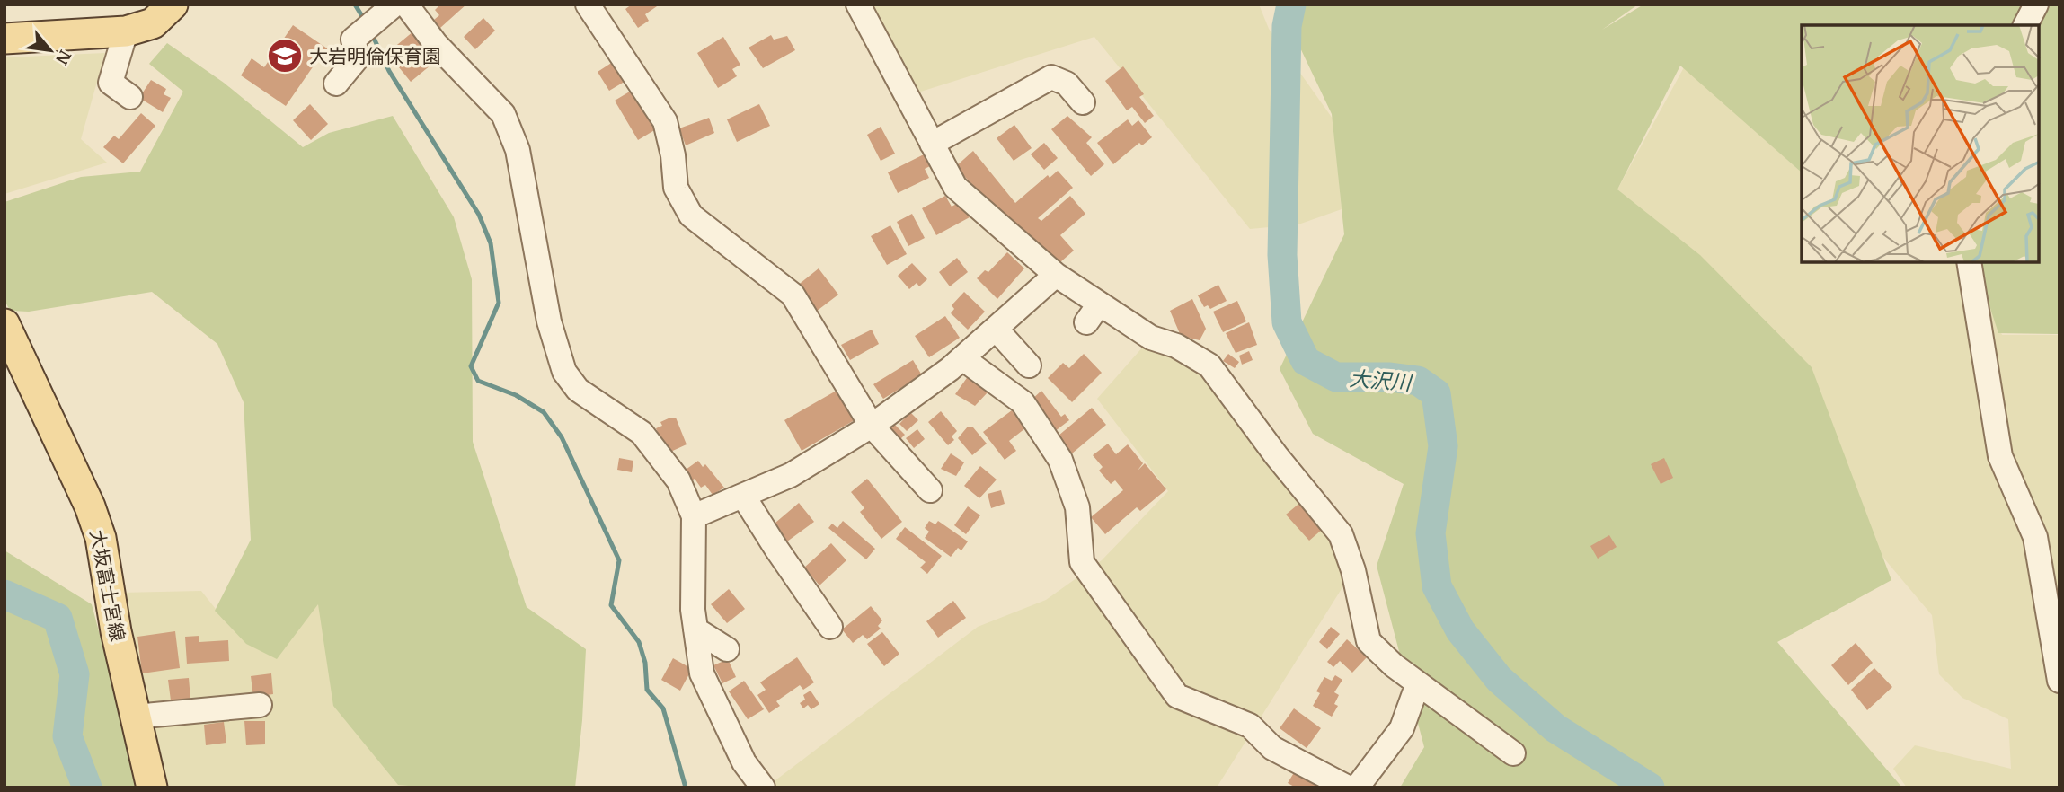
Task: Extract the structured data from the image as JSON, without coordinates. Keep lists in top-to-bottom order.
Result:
{
  "streets": {
    "main road": ["大坂富士宮線"]
  },
  "water": ["大沢川"],
  "places": {
    "school or university": ["大岩明倫保育園"]
  },
  "north": "bottom right"
}
